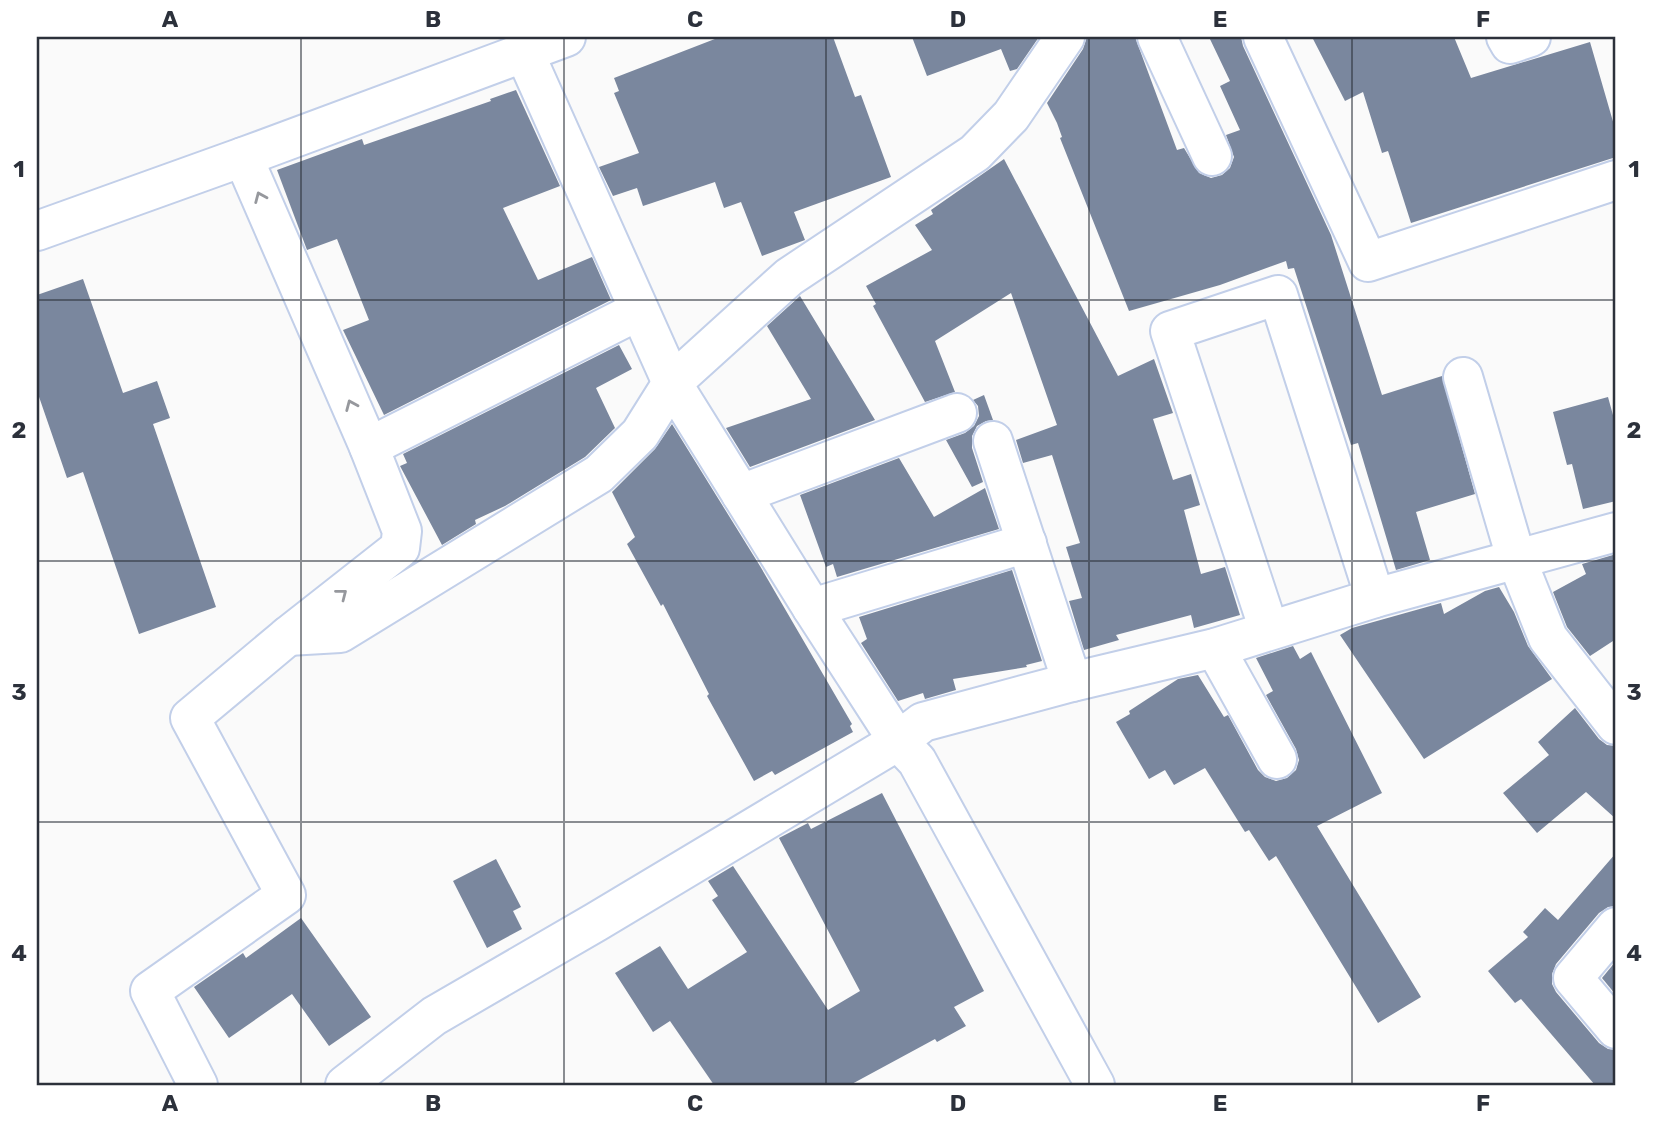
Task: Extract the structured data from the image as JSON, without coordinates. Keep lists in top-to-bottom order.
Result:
{
  "grid": {
    "columns": [
      "A",
      "B",
      "C",
      "D",
      "E",
      "F"
    ],
    "rows": [
      "1",
      "2",
      "3",
      "4"
    ]
  }
}
